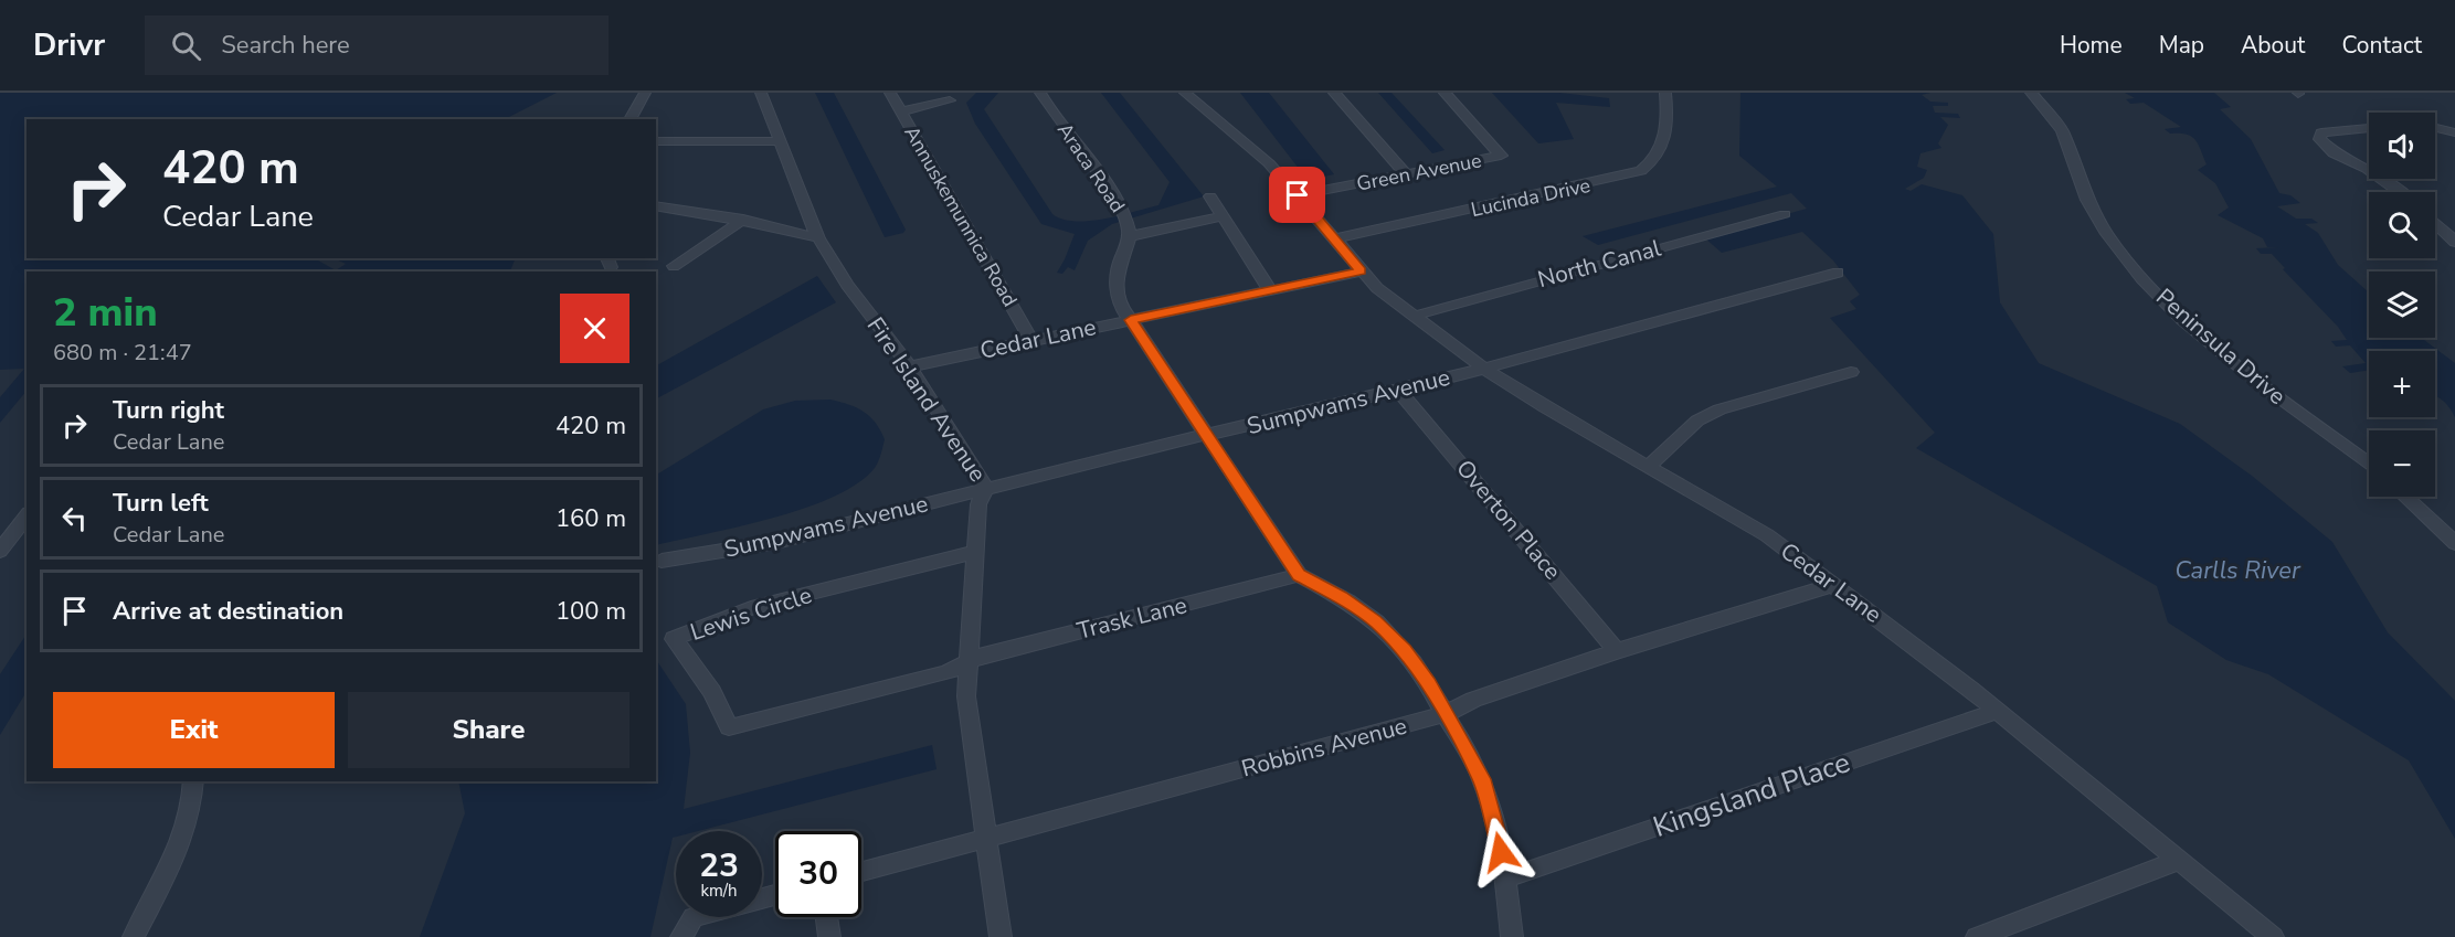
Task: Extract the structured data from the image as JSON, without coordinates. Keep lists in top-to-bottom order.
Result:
{
  "streets": {
    "street": [
      "Araca Road",
      "Green Avenue",
      "Lucinda Drive",
      "Annuskemunnica Road",
      "North Canal",
      "Cedar Lane",
      "Peninsula Drive",
      "Fire Island Avenue",
      "Sumpwams Avenue",
      "Overton Place",
      "Lewis Circle",
      "Trask Lane",
      "Robbins Avenue",
      "Kingsland Place"
    ]
  },
  "crossings": [
    ["Araca Road", "Cedar Lane"],
    ["Araca Road", "Sumpwams Avenue"],
    ["Araca Road", "Trask Lane"],
    ["Green Avenue", "Cedar Lane"],
    ["Lucinda Drive", "Cedar Lane"],
    ["Annuskemunnica Road", "Cedar Lane"],
    ["North Canal", "Cedar Lane"],
    ["Cedar Lane", "Fire Island Avenue"],
    ["Cedar Lane", "Sumpwams Avenue"],
    ["Cedar Lane", "Robbins Avenue"],
    ["Cedar Lane", "Kingsland Place"],
    ["Fire Island Avenue", "Sumpwams Avenue"],
    ["Fire Island Avenue", "Lewis Circle"],
    ["Fire Island Avenue", "Trask Lane"],
    ["Fire Island Avenue", "Robbins Avenue"],
    ["Sumpwams Avenue", "Overton Place"],
    ["Overton Place", "Robbins Avenue"],
    ["Lewis Circle", "Trask Lane"]
  ],
  "water": ["Carlls River"],
  "page": {
    "header": "Drivr",
    "search": "Search here",
    "nav": [
      "Home",
      "Map",
      "About",
      "Contact"
    ],
    "map_buttons": ["+", "−"],
    "turn": ["420 m", "Cedar Lane"],
    "heading": ["2 min", "680 m · 21:47"],
    "list": [
      {
        "name": "Turn right",
        "note": "Cedar Lane",
        "value": "420 m"
      },
      {
        "name": "Turn left",
        "note": "Cedar Lane",
        "value": "160 m"
      },
      {
        "name": "Arrive at destination",
        "value": "100 m"
      }
    ],
    "buttons": ["Exit", "Share"],
    "speed": "23 km/h",
    "limit": "30"
  }
}
